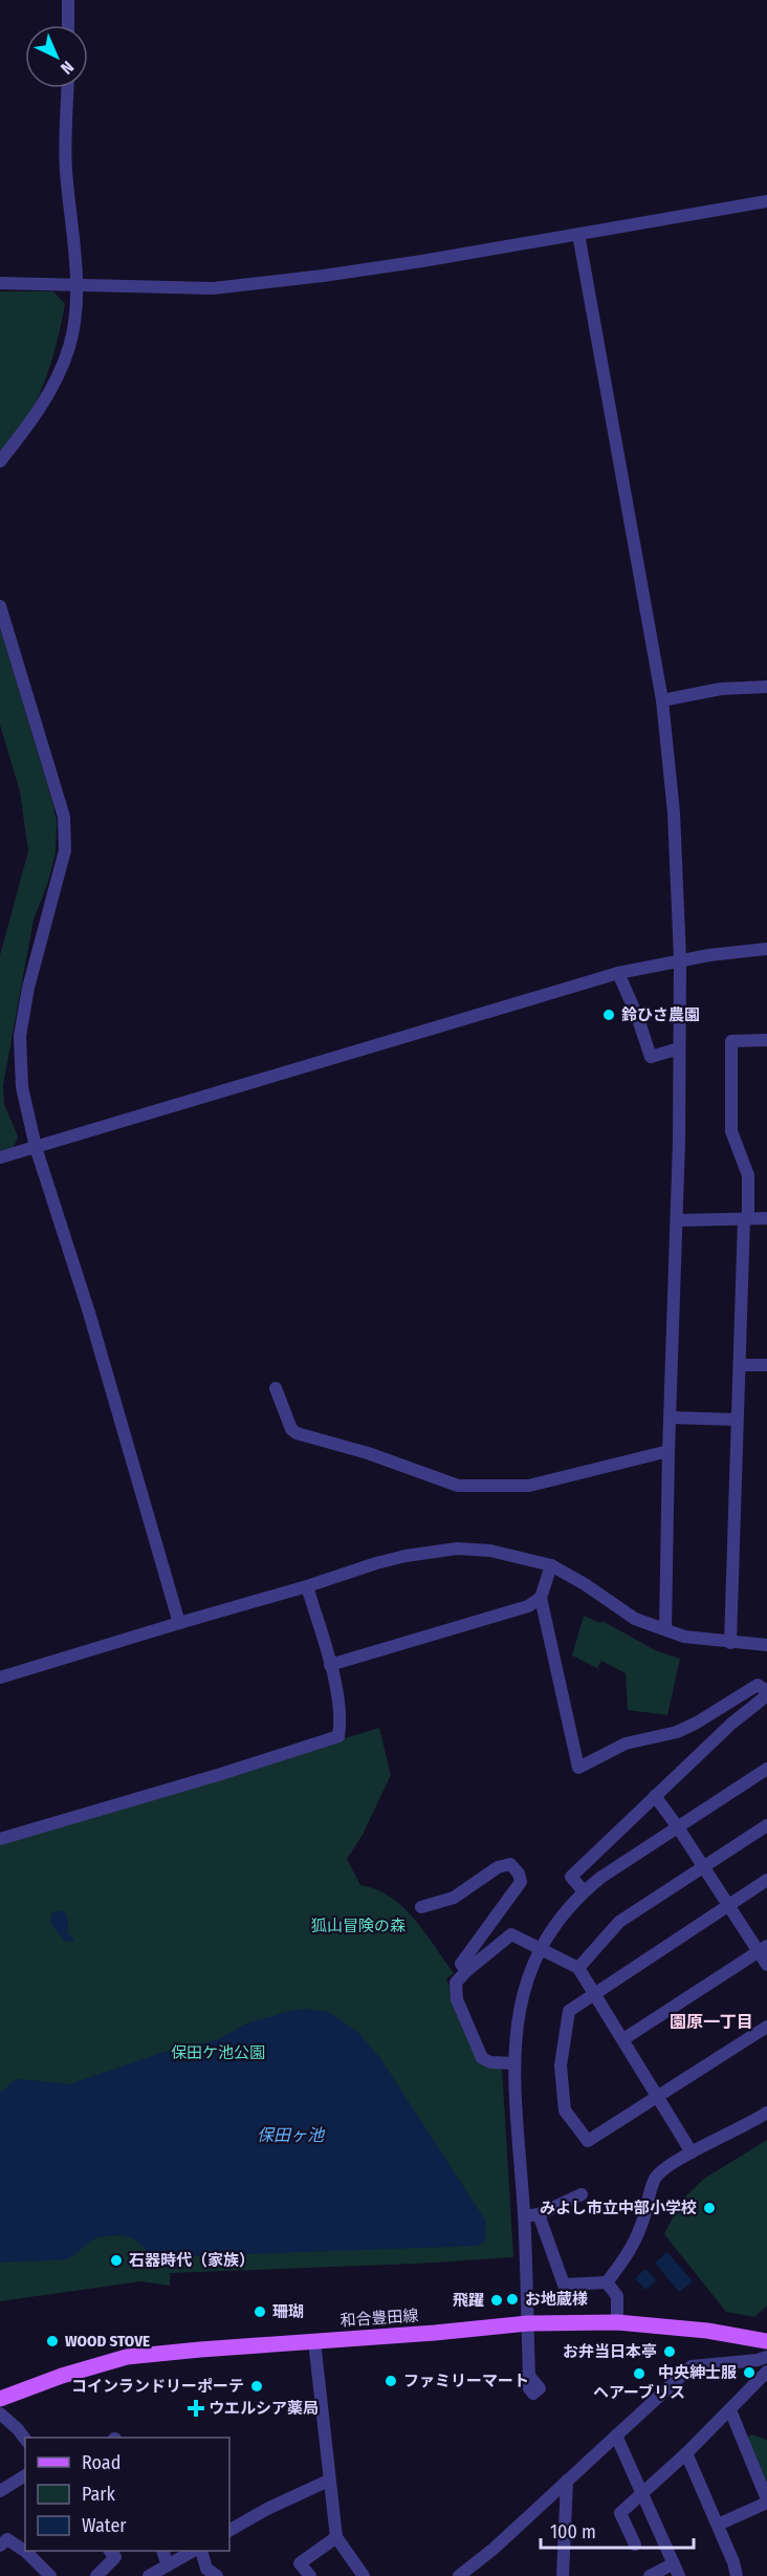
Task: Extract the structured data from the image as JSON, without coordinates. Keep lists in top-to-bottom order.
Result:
{
  "streets": {
    "main road": ["和合豊田線"]
  },
  "districts": ["園原一丁目"],
  "water": ["保田ヶ池"],
  "parks": ["狐山冒険の森", "保田ケ池公園"],
  "places": {
    "other": [
      "鈴ひさ農園",
      "みよし市立中部小学校",
      "石器時代（家族）",
      "お地蔵様",
      "飛躍",
      "珊瑚",
      "WOOD STOVE",
      "お弁当日本亭",
      "中央紳士服",
      "ヘアーブリス",
      "ファミリーマート",
      "コインランドリーポーテ"
    ],
    "health": ["ウエルシア薬局"]
  },
  "legend": ["Road", "Park", "Water"],
  "scale_bar": "100 m",
  "north": "bottom right"
}
